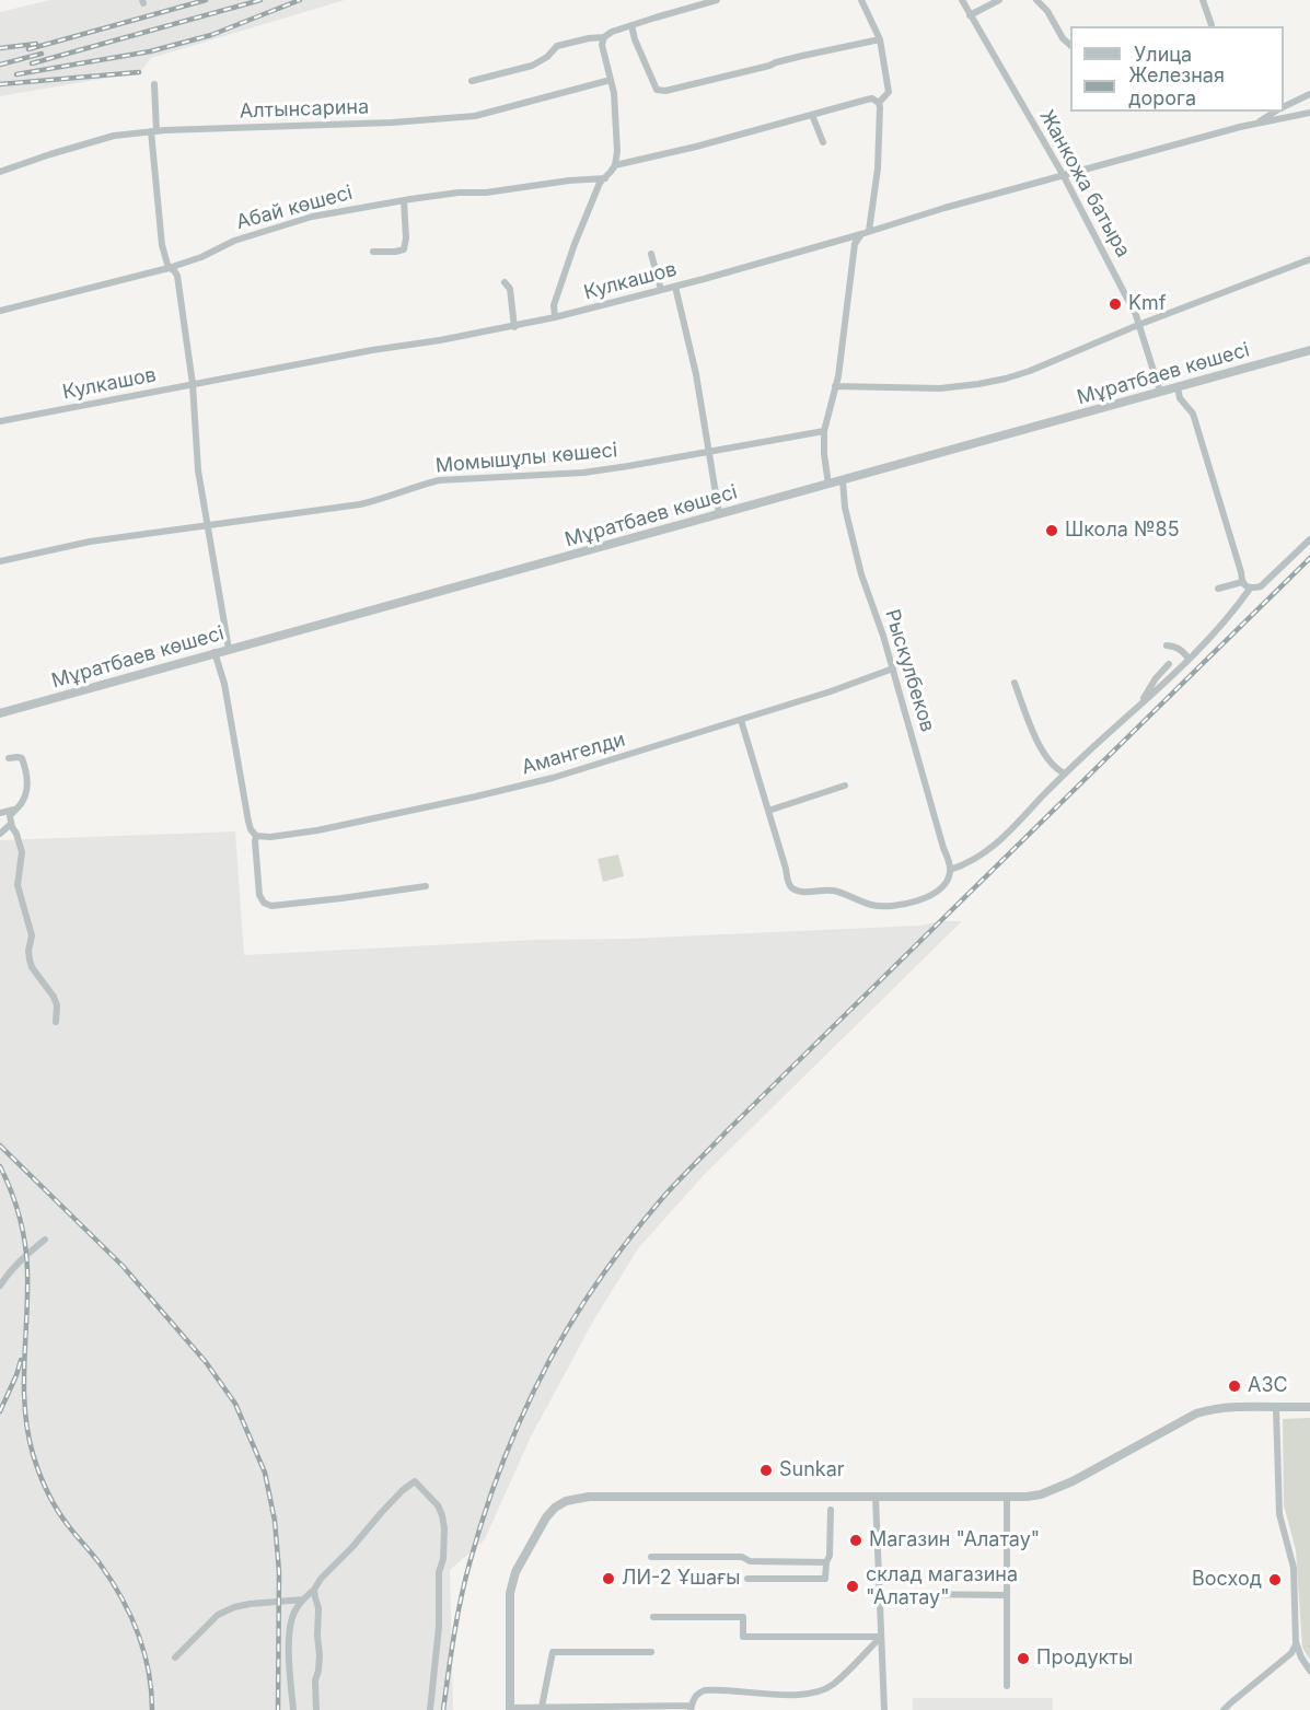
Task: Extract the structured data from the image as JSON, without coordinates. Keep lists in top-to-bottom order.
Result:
{
  "streets": {
    "street": [
      "Алтынсарина",
      "Жанкожа батыра",
      "Абай көшесі",
      "Кулкашов",
      "Мұратбаев көшесі",
      "Момышұлы көшесі",
      "Рыскулбеков",
      "Амангелди"
    ]
  },
  "crossings": [
    ["Жанкожа батыра", "Кулкашов"],
    ["Жанкожа батыра", "Мұратбаев көшесі"],
    ["Мұратбаев көшесі", "Рыскулбеков"],
    ["Рыскулбеков", "Амангелди"]
  ],
  "places": [
    "Kmf",
    "Школа №85",
    "АЗС",
    "Sunkar",
    "Магазин \"Алатау\"",
    "ЛИ-2 Ұшағы",
    "Восход",
    "склад магазина \"Алатау\"",
    "Продукты"
  ],
  "legend": ["Улица", "Железная дорога"]
}
